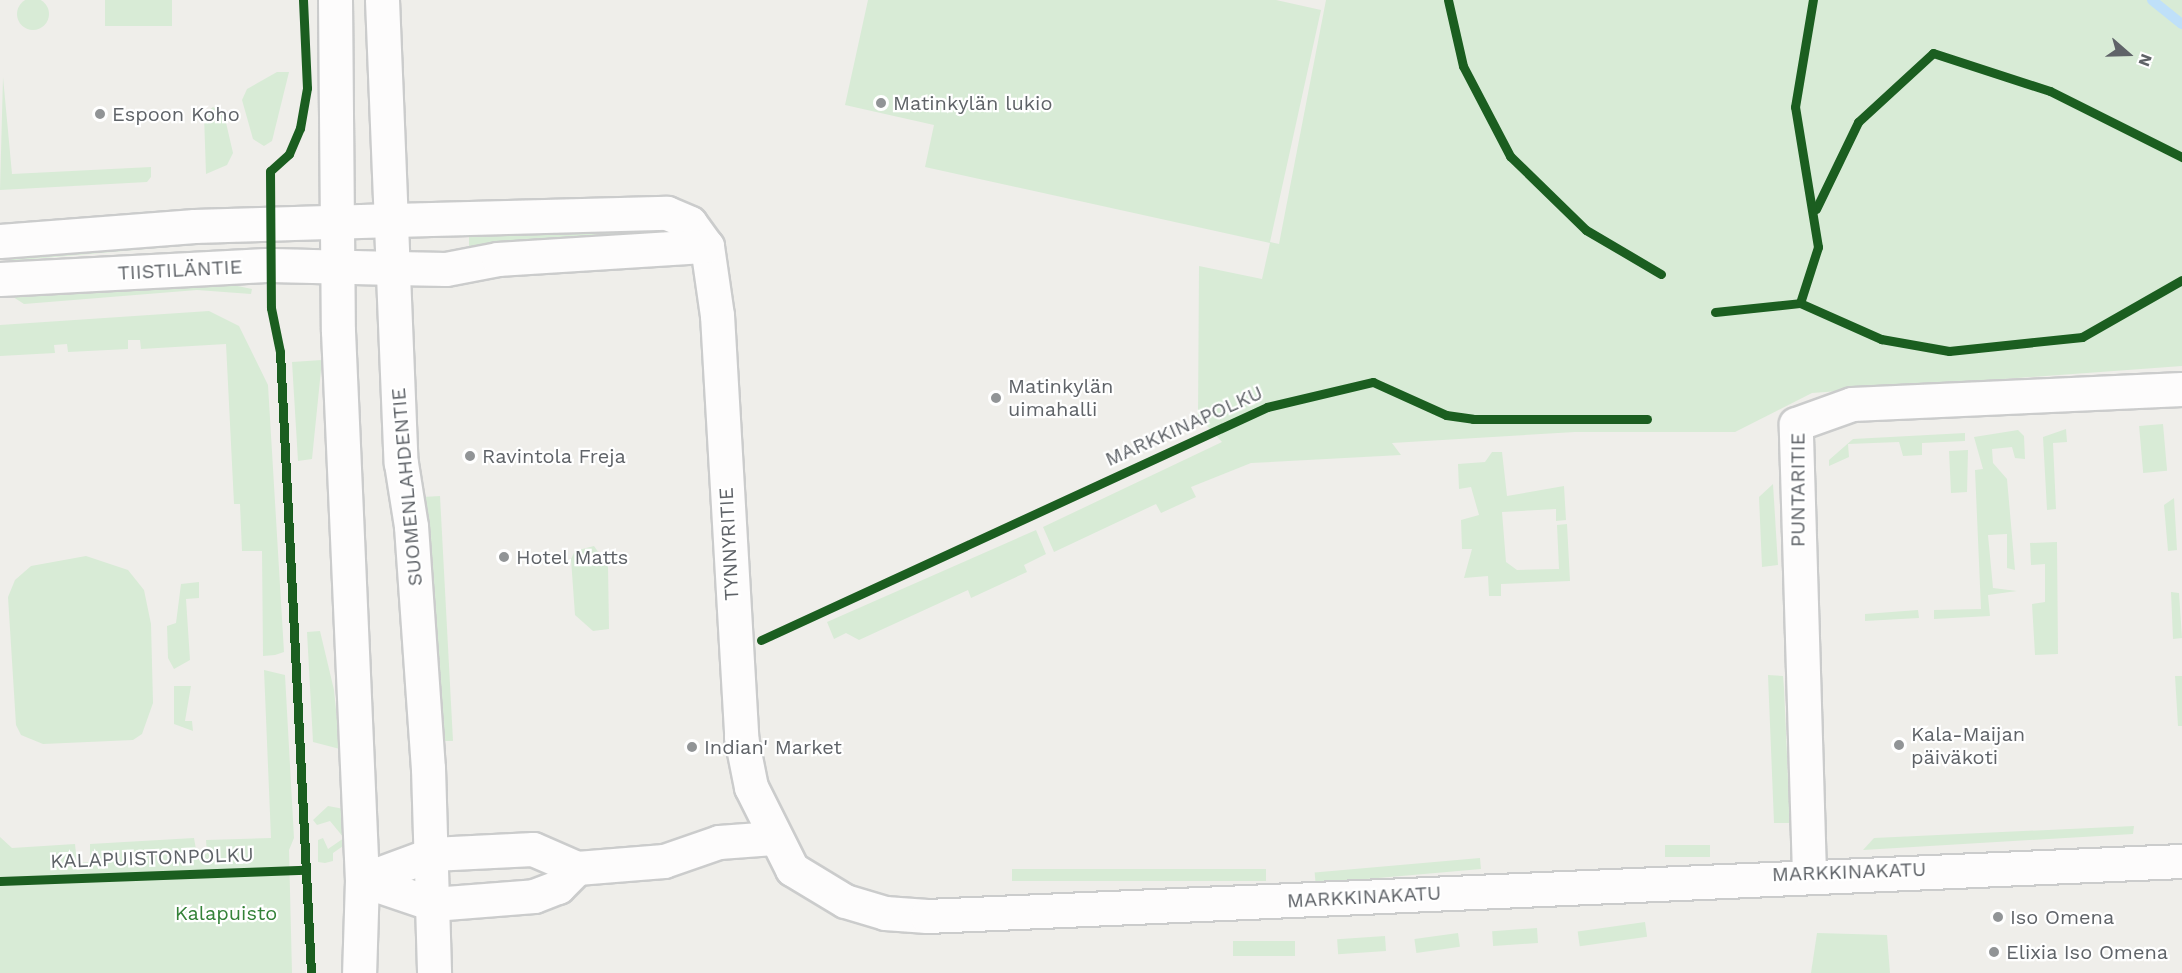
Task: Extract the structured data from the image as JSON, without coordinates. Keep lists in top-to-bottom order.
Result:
{
  "streets": {
    "street": [
      "TIISTILÄNTIE",
      "SUOMENLAHDENTIE",
      "PUNTARITIE",
      "TYNNYRITIE",
      "MARKKINAKATU"
    ],
    "cycle path": ["MARKKINAPOLKU", "KALAPUISTONPOLKU"]
  },
  "crossings": [
    ["TIISTILÄNTIE", "SUOMENLAHDENTIE"],
    ["SUOMENLAHDENTIE", "TYNNYRITIE"],
    ["PUNTARITIE", "MARKKINAKATU"],
    ["TYNNYRITIE", "MARKKINAKATU"]
  ],
  "parks": ["Kalapuisto"],
  "places": [
    "Matinkylän lukio",
    "Espoon Koho",
    "Matinkylän uimahalli",
    "Ravintola Freja",
    "Hotel Matts",
    "Kala-Maijan päiväkoti",
    "Indian' Market",
    "Iso Omena",
    "Elixia Iso Omena"
  ],
  "north": "right"
}
